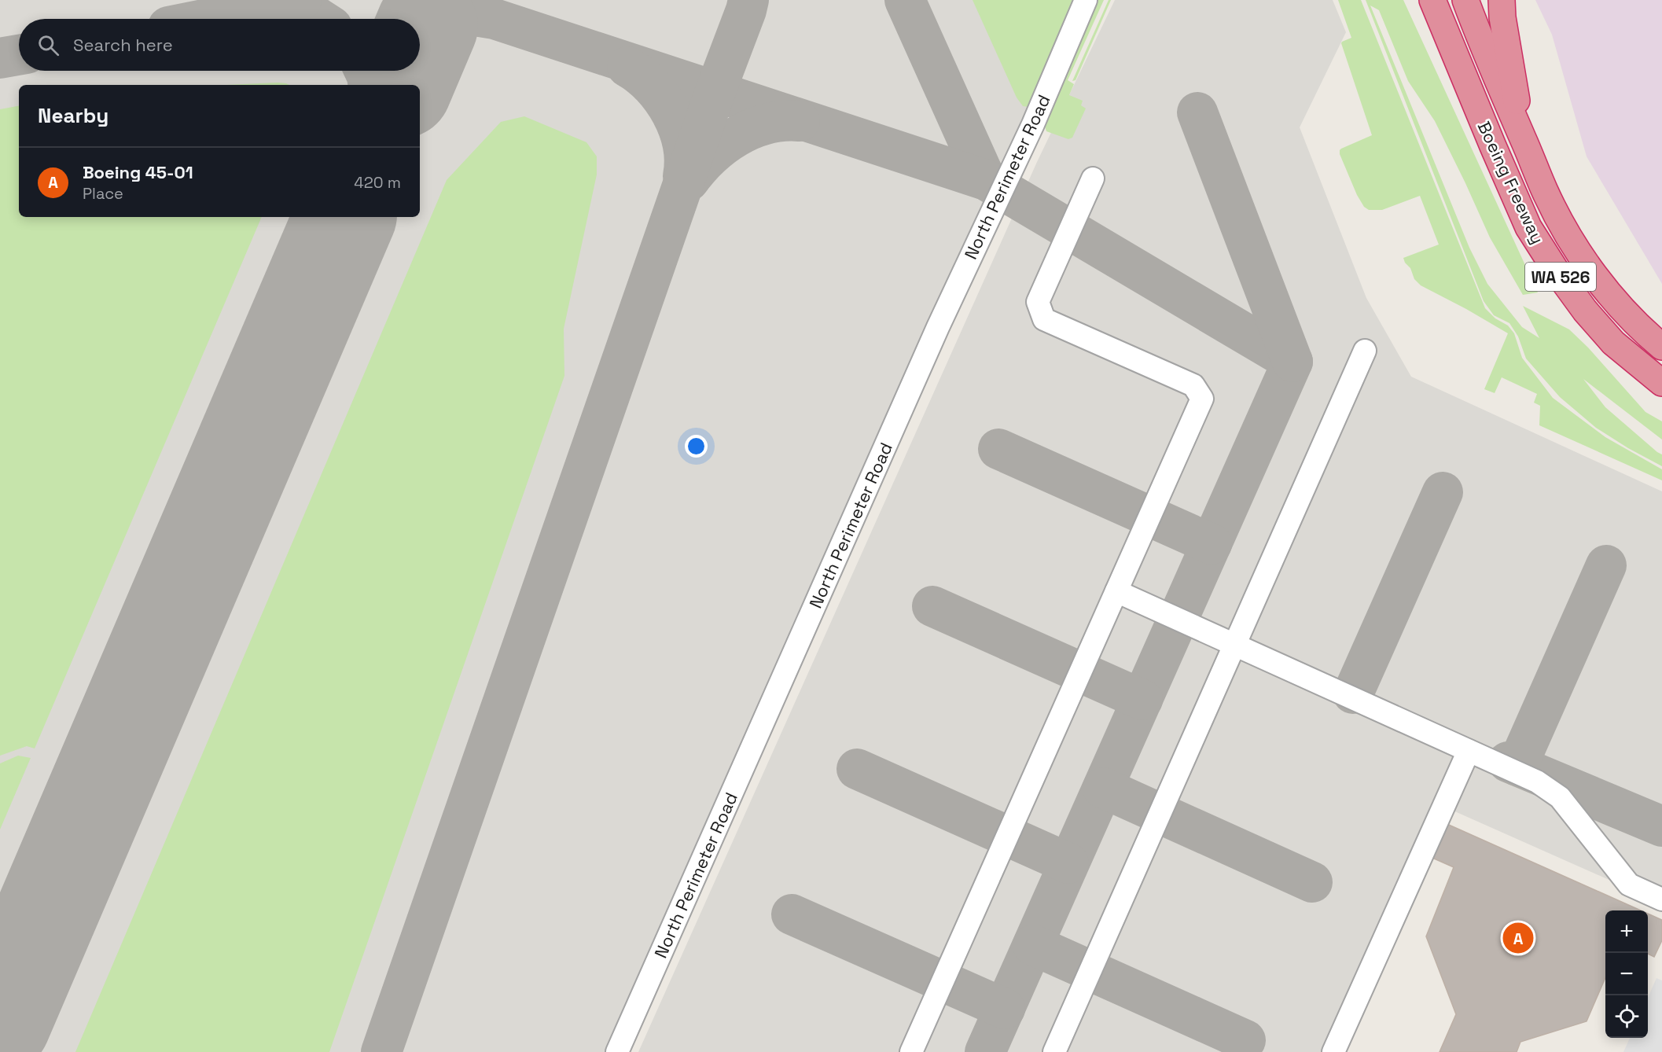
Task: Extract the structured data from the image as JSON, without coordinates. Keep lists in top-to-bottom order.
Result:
{
  "streets": {
    "highway": ["Boeing Freeway", "WA 526"],
    "street": ["North Perimeter Road"]
  },
  "page": {
    "search": "Search here",
    "heading": "Nearby",
    "list": [
      {
        "mark": "A",
        "name": "Boeing 45-01",
        "note": "Place",
        "value": "420 m"
      }
    ],
    "map_buttons": ["+", "−"],
    "pins": "A"
  }
}
